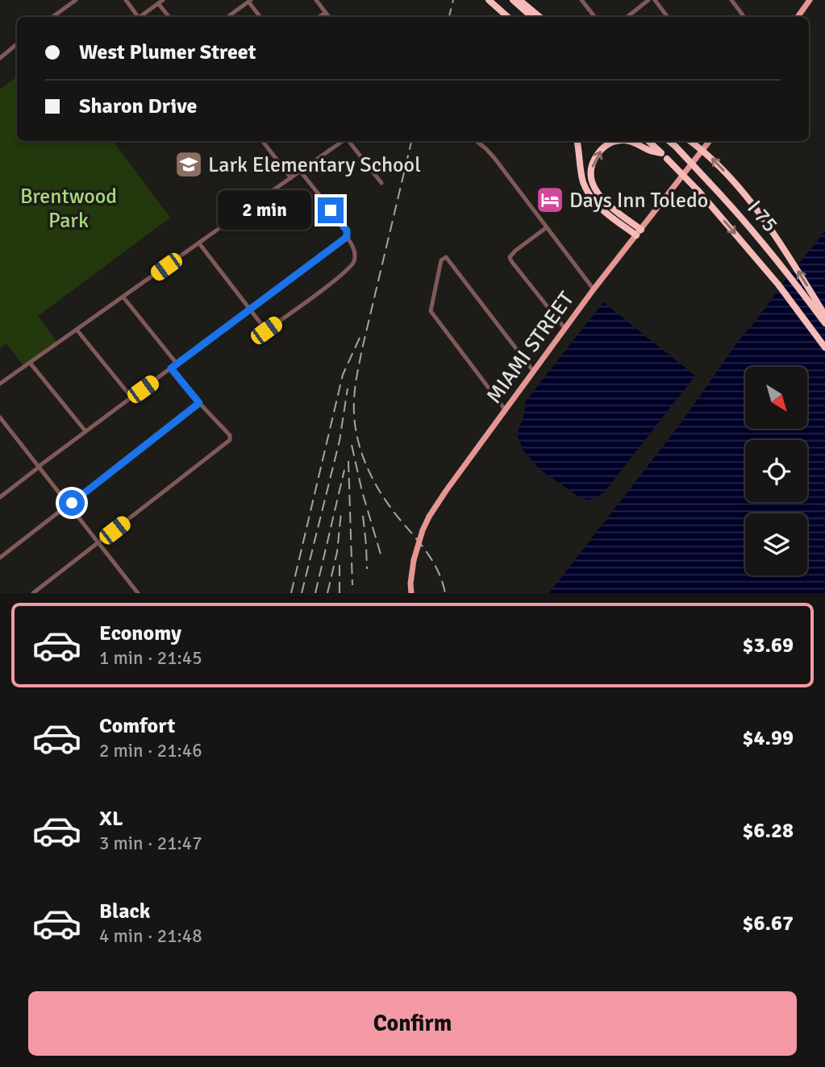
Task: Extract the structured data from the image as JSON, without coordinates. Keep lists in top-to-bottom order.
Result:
{
  "streets": {
    "highway": ["I 75"],
    "main road": ["MIAMI STREET"]
  },
  "parks": ["Brentwood Park"],
  "places": {
    "school or university": ["Lark Elementary School"],
    "hotel": ["Days Inn Toledo"]
  },
  "north": "bottom right",
  "page": {
    "banner": ["West Plumer Street", "Sharon Drive"],
    "bubble": "2 min",
    "list": [
      {
        "name": "Economy",
        "note": "1 min · 21:45",
        "value": "$3.69"
      },
      {
        "name": "Comfort",
        "note": "2 min · 21:46",
        "value": "$4.99"
      },
      {
        "name": "XL",
        "note": "3 min · 21:47",
        "value": "$6.28"
      },
      {
        "name": "Black",
        "note": "4 min · 21:48",
        "value": "$6.67"
      }
    ],
    "buttons": "Confirm"
  }
}
